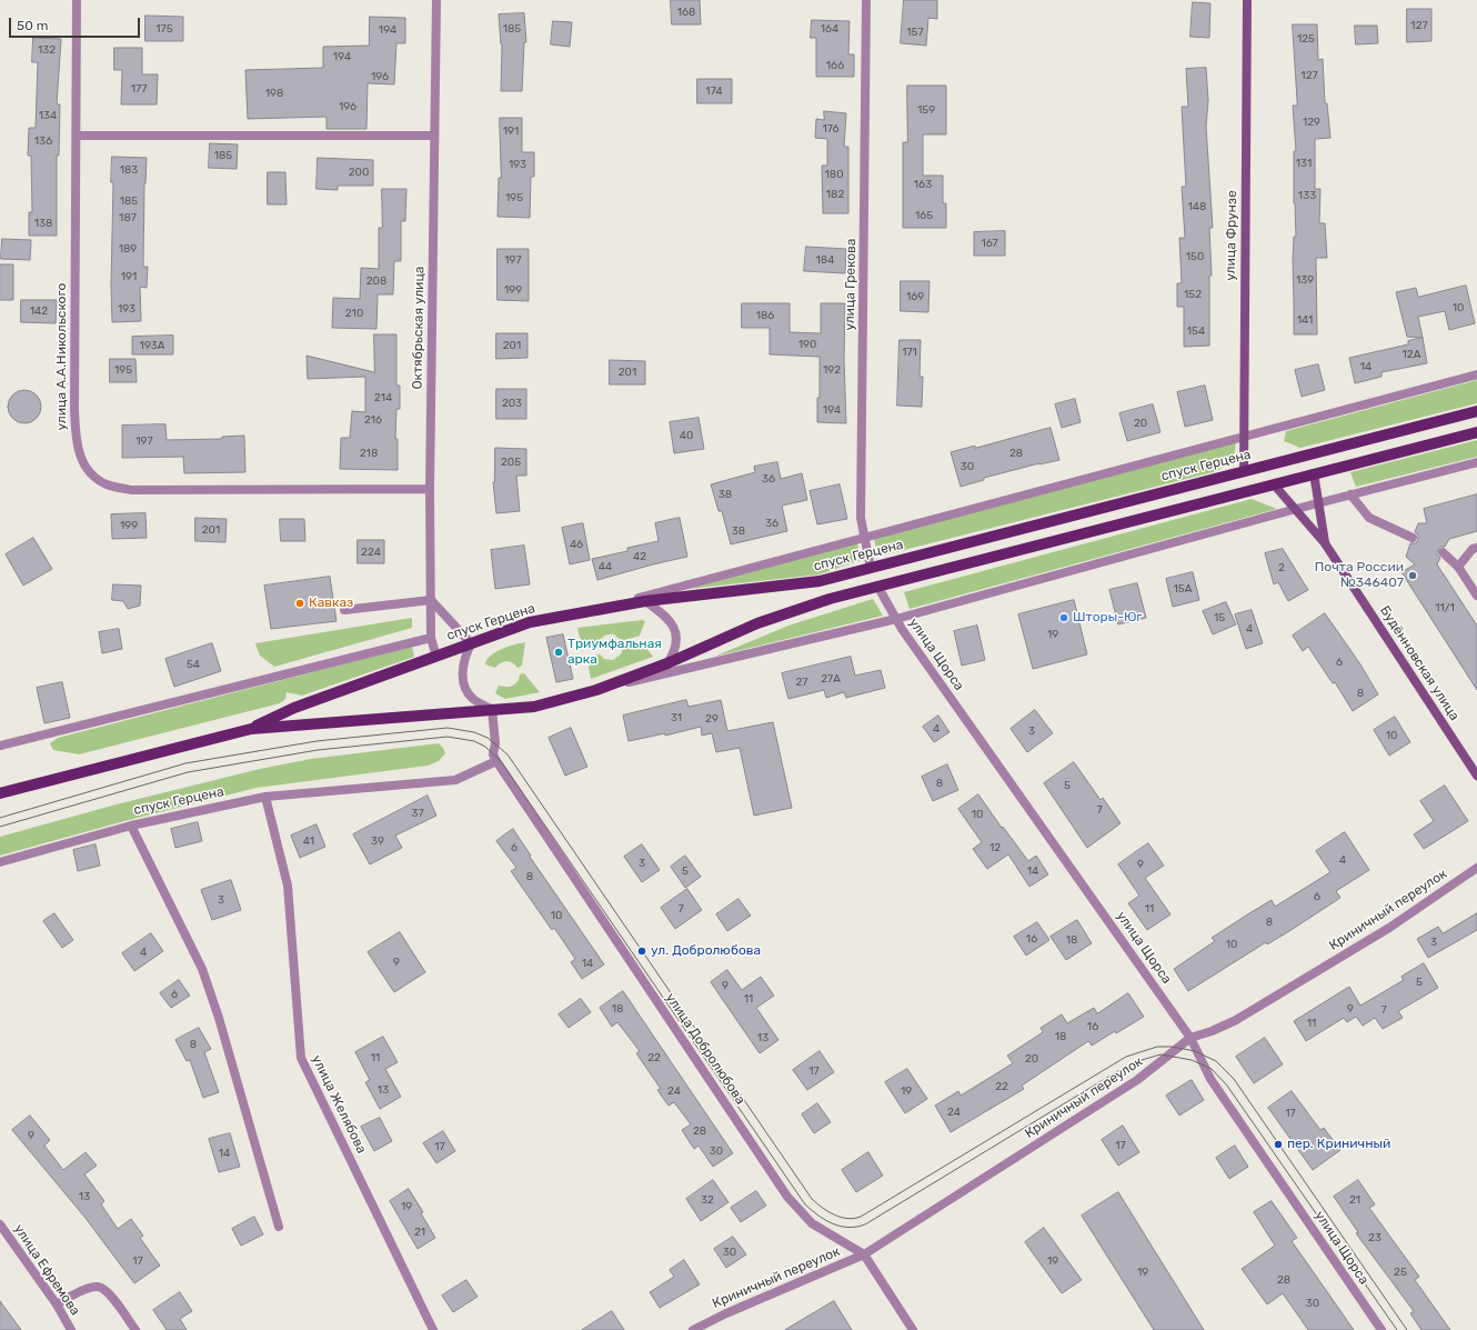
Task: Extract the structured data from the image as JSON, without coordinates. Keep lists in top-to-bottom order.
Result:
{
  "streets": {
    "main road": ["спуск Герцена"],
    "street": [
      "улица Фрунзе",
      "улица Грекова",
      "Октябрьская улица",
      "улица А.А.Никольского",
      "улица Щорса",
      "Будённовская улица",
      "Криничный переулок",
      "улица Добролюбова",
      "улица Желябова",
      "улица Ефремова"
    ]
  },
  "crossings": [
    ["улица Фрунзе", "спуск Герцена"],
    ["улица Грекова", "спуск Герцена"],
    ["Октябрьская улица", "улица А.А.Никольского"],
    ["Октябрьская улица", "спуск Герцена"],
    ["спуск Герцена", "улица Щорса"],
    ["спуск Герцена", "Будённовская улица"],
    ["спуск Герцена", "улица Добролюбова"],
    ["спуск Герцена", "улица Желябова"],
    ["улица Щорса", "Криничный переулок"],
    ["Криничный переулок", "улица Добролюбова"]
  ],
  "places": [
    "Почта России №346407",
    "Кавказ",
    "Шторы-Юг",
    "Триумфальная арка",
    "ул. Добролюбова",
    "пер. Криничный"
  ],
  "house_numbers": [
    "168",
    "127",
    "175",
    "185",
    "164",
    "194",
    "157",
    "125",
    "132",
    "194",
    "166",
    "127",
    "196",
    "177",
    "174",
    "198",
    "196",
    "159",
    "134",
    "129",
    "176",
    "191",
    "136",
    "185",
    "131",
    "193",
    "183",
    "200",
    "180",
    "163",
    "182",
    "133",
    "195",
    "185",
    "148",
    "165",
    "187",
    "138",
    "167",
    "189",
    "150",
    "197",
    "184",
    "191",
    "139",
    "208",
    "199",
    "152",
    "169",
    "10",
    "193",
    "142",
    "210",
    "186",
    "141",
    "154",
    "190",
    "193А",
    "201",
    "171",
    "12А",
    "14",
    "195",
    "192",
    "201",
    "214",
    "203",
    "194",
    "216",
    "20",
    "40",
    "197",
    "218",
    "28",
    "205",
    "30",
    "36",
    "38",
    "36",
    "199",
    "201",
    "38",
    "46",
    "224",
    "42",
    "44",
    "2",
    "15А",
    "11/1",
    "15",
    "4",
    "19",
    "6",
    "54",
    "27А",
    "27",
    "8",
    "31",
    "29",
    "4",
    "3",
    "10",
    "8",
    "5",
    "7",
    "37",
    "10",
    "41",
    "39",
    "6",
    "12",
    "4",
    "3",
    "9",
    "5",
    "14",
    "8",
    "6",
    "3",
    "7",
    "11",
    "10",
    "8",
    "16",
    "18",
    "3",
    "10",
    "4",
    "9",
    "14",
    "5",
    "9",
    "6",
    "11",
    "18",
    "9",
    "7",
    "11",
    "16",
    "18",
    "13",
    "8",
    "11",
    "22",
    "20",
    "17",
    "22",
    "13",
    "24",
    "19",
    "24",
    "17",
    "28",
    "9",
    "17",
    "17",
    "30",
    "14",
    "13",
    "32",
    "21",
    "19",
    "21",
    "23",
    "30",
    "17",
    "19",
    "19",
    "25",
    "28",
    "30"
  ],
  "scale_bar": "50 m"
}
